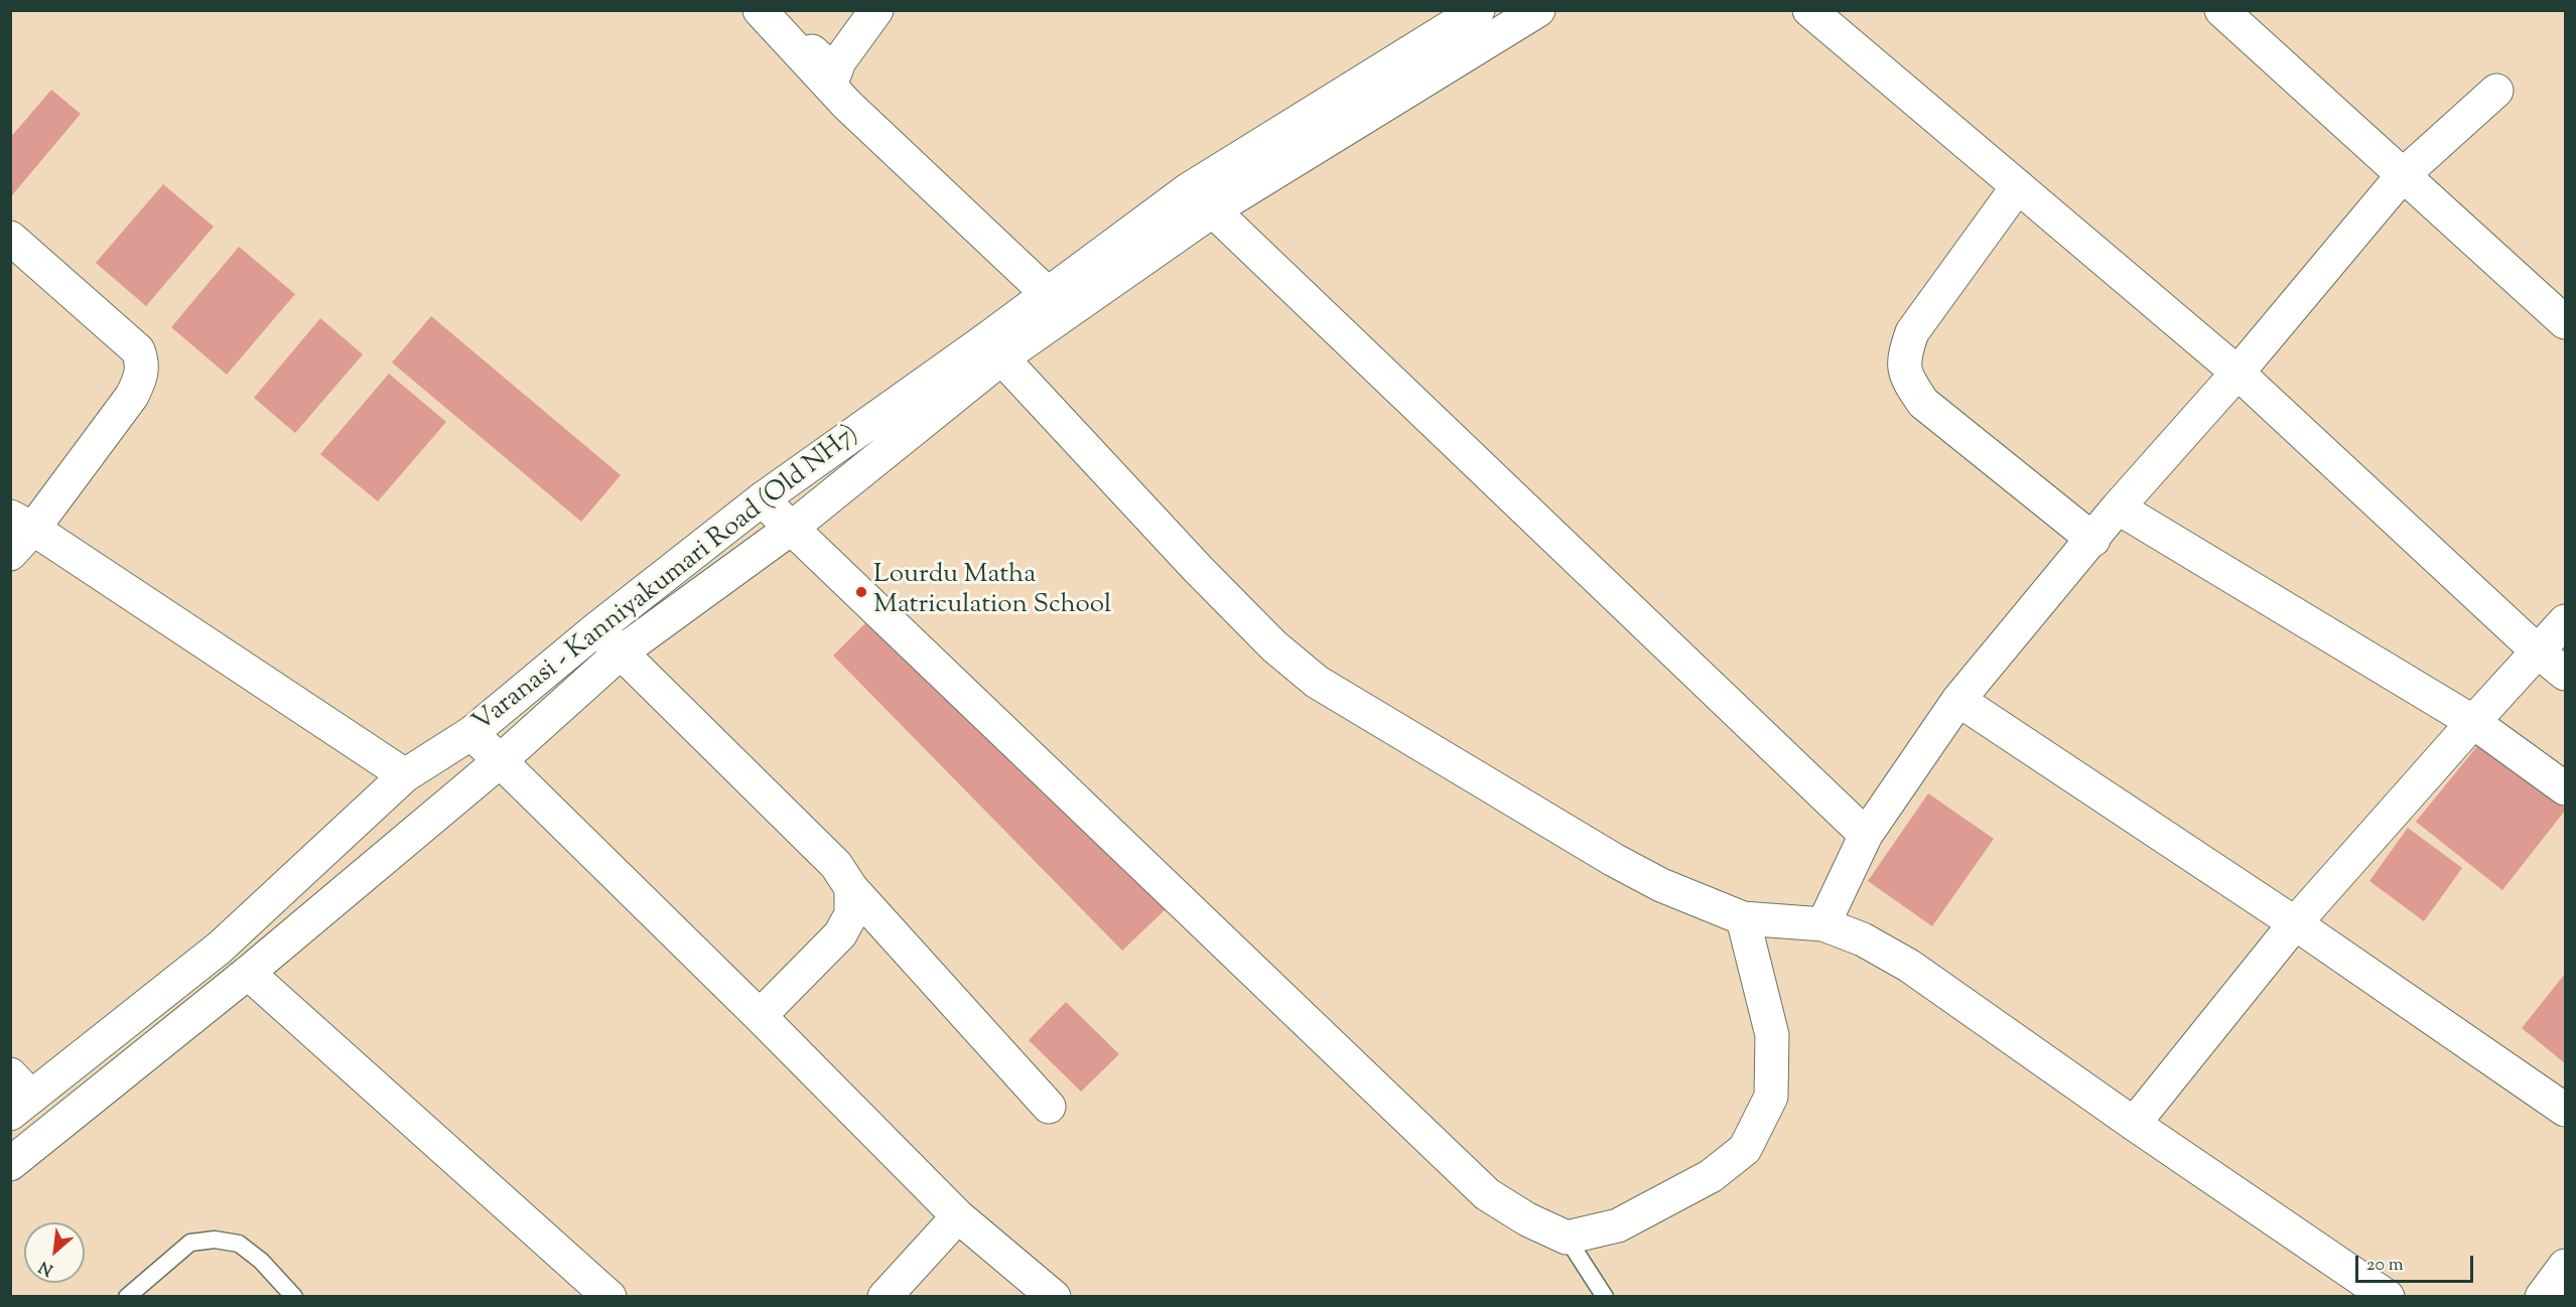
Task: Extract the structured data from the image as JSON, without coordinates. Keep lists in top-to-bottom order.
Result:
{
  "streets": {
    "street": ["Varanasi - Kanniyakumari Road (Old NH7)"]
  },
  "places": ["Lourdu Matha Matriculation School"],
  "scale_bar": "20 m",
  "north": "bottom left"
}
